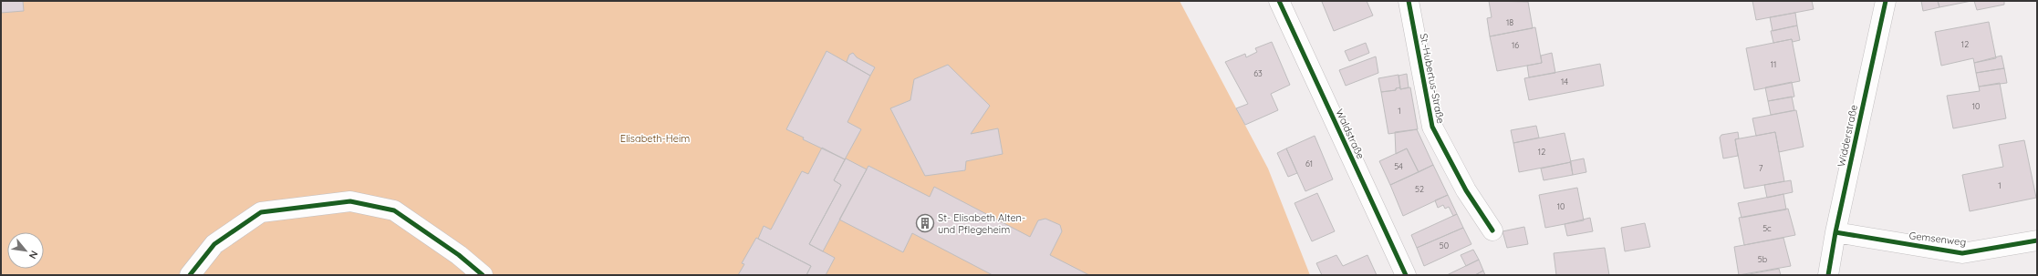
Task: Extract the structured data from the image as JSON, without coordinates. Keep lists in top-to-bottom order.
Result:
{
  "streets": {
    "street": [
      "St.-Hubertus-Straße",
      "Waldstraße",
      "Widderstraße",
      "Gemsenweg"
    ]
  },
  "crossings": [
    ["Widderstraße", "Gemsenweg"]
  ],
  "parks": ["Elisabeth-Heim"],
  "places": {
    "building": ["St- Elisabeth Alten- und Pflegeheim"]
  },
  "house_numbers": [
    "18",
    "12",
    "16",
    "11",
    "63",
    "14",
    "10",
    "1",
    "12",
    "61",
    "54",
    "7",
    "1",
    "52",
    "10",
    "5c",
    "50",
    "5b"
  ],
  "north": "bottom right"
}
